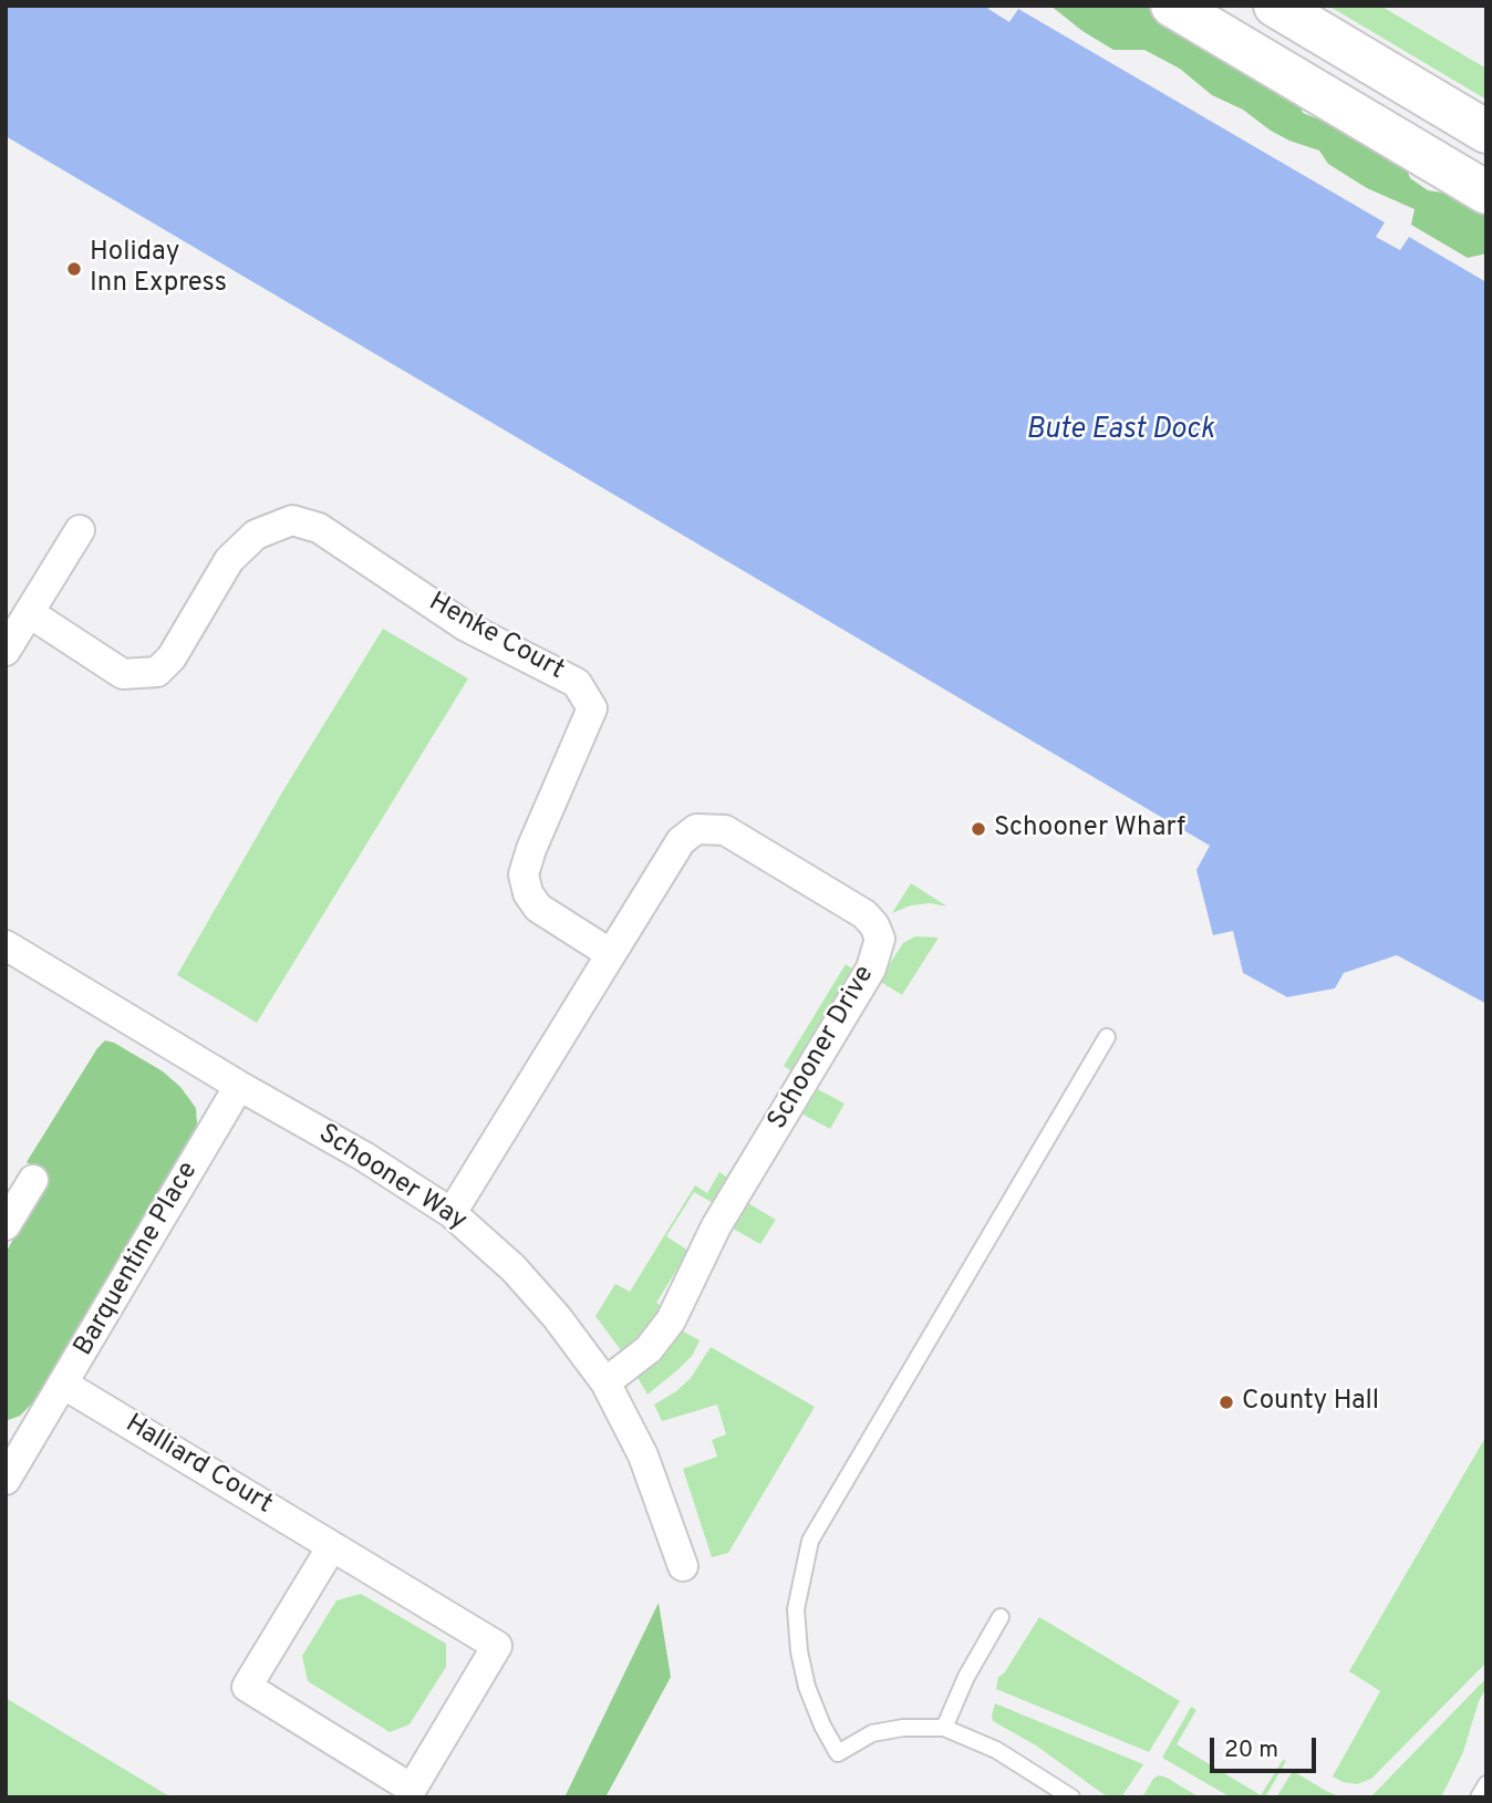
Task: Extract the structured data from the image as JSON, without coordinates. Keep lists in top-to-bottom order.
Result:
{
  "streets": {
    "street": [
      "Henke Court",
      "Schooner Drive",
      "Schooner Way",
      "Barquentine Place",
      "Halliard Court"
    ]
  },
  "crossings": [
    ["Henke Court", "Schooner Drive"],
    ["Schooner Drive", "Schooner Way"],
    ["Schooner Way", "Barquentine Place"],
    ["Barquentine Place", "Halliard Court"]
  ],
  "water": ["Bute East Dock"],
  "places": ["Holiday Inn Express", "Schooner Wharf", "County Hall"],
  "scale_bar": "20 m"
}
